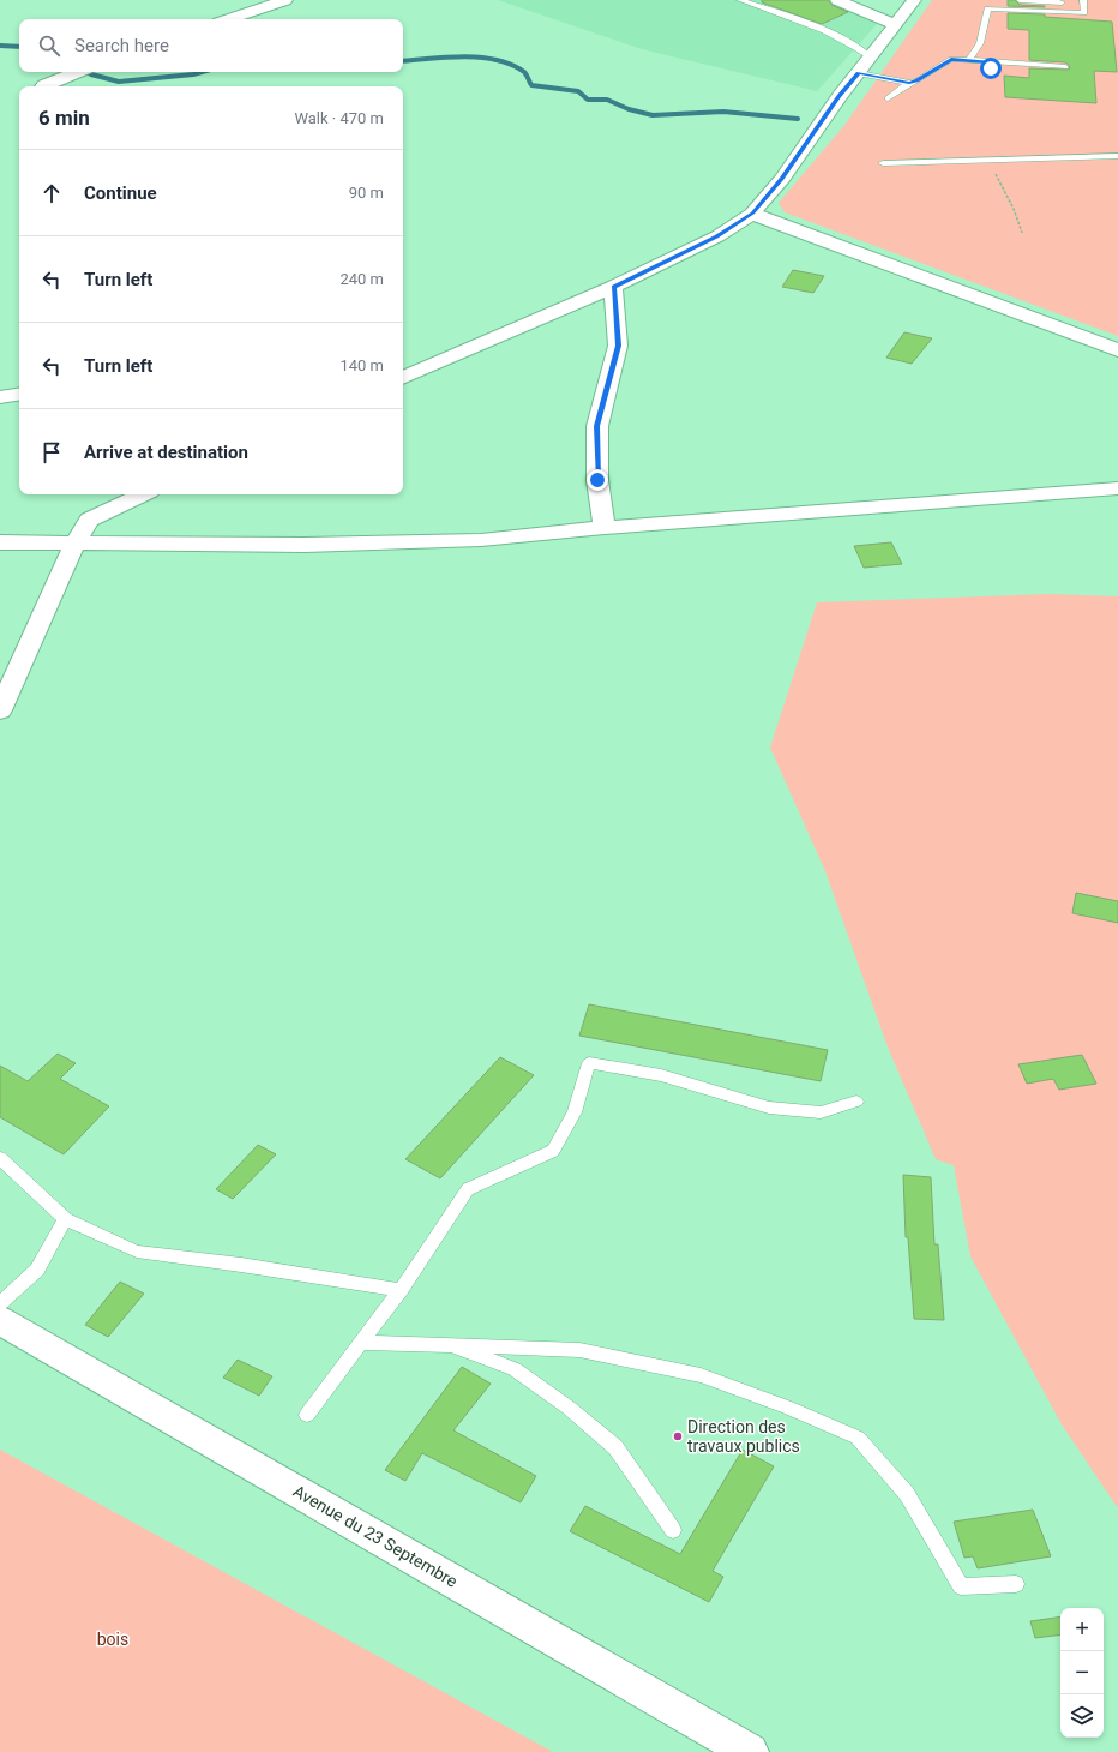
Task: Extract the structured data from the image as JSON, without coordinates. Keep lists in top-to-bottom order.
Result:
{
  "streets": {
    "street": ["Avenue du 23 Septembre"]
  },
  "parks": ["bois"],
  "places": ["Direction des travaux publics"],
  "page": {
    "search": "Search here",
    "heading": ["6 min", "Walk · 470 m"],
    "list": [
      ["Continue", "90 m"],
      ["Turn left", "240 m"],
      ["Turn left", "140 m"],
      "Arrive at destination"
    ],
    "map_buttons": ["+", "−"]
  }
}
